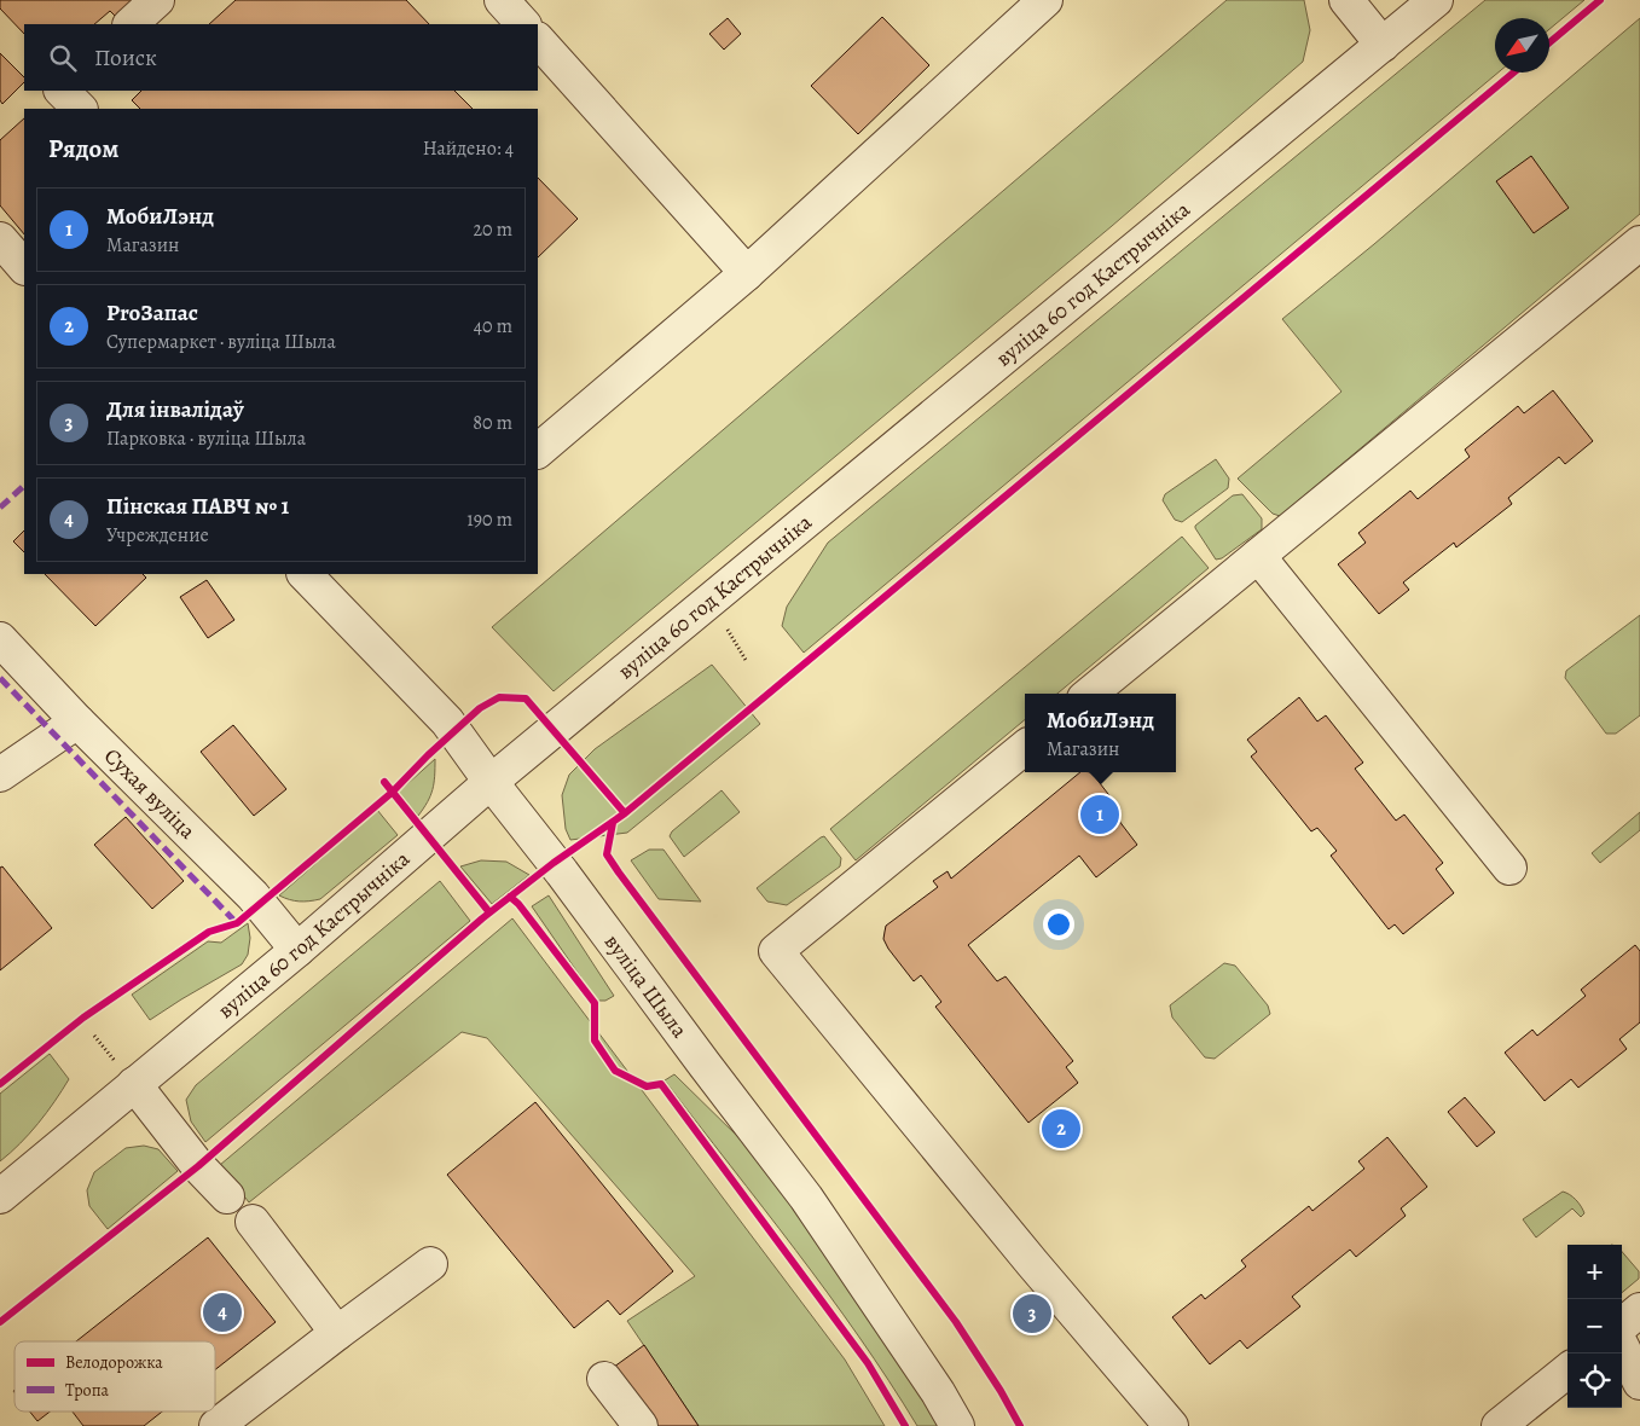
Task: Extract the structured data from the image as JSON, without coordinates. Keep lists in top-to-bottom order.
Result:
{
  "streets": {
    "street": ["вуліца 60 год Кастрычніка", "Сухая вуліца", "вуліца Шыла"]
  },
  "crossings": [
    ["вуліца 60 год Кастрычніка", "Сухая вуліца"],
    ["вуліца 60 год Кастрычніка", "вуліца Шыла"]
  ],
  "legend": ["Велодорожка", "Тропа"],
  "north": "bottom left",
  "page": {
    "search": "Поиск",
    "heading": ["Рядом", "Найдено: 4"],
    "list": [
      {
        "mark": "1",
        "name": "МобиЛэнд",
        "note": "Магазин",
        "value": "20 m"
      },
      {
        "mark": "2",
        "name": "ProЗапас",
        "note": "Супермаркет · вуліца Шыла",
        "value": "40 m"
      },
      {
        "mark": "3",
        "name": "Для інвалідаў",
        "note": "Парковка · вуліца Шыла",
        "value": "80 m"
      },
      {
        "mark": "4",
        "name": "Пінская ПАВЧ № 1",
        "note": "Учреждение",
        "value": "190 m"
      }
    ],
    "popup": ["МобиЛэнд", "Магазин"],
    "pins": [
      "1",
      "2",
      "4",
      "3"
    ],
    "map_buttons": ["+", "−"]
  }
}
